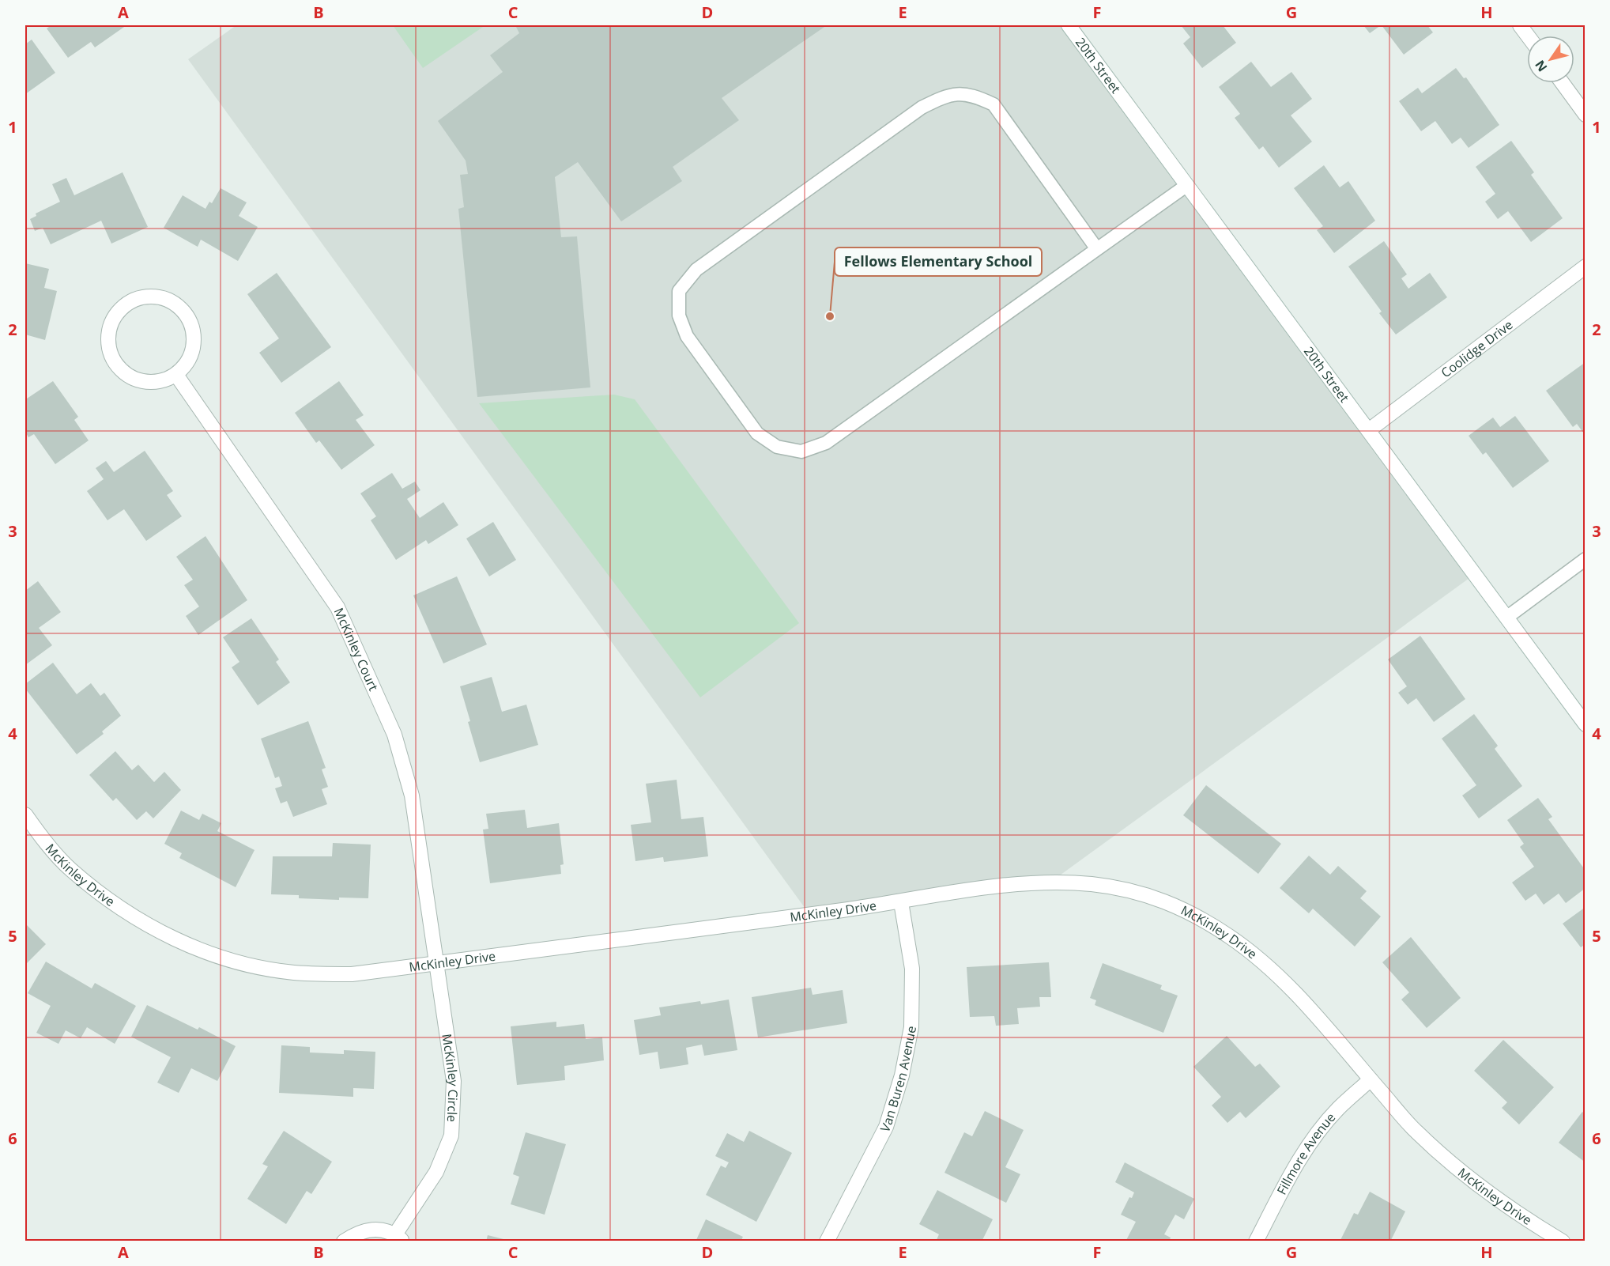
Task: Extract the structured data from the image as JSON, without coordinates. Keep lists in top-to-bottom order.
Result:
{
  "streets": {
    "street": [
      "20th Street",
      "Coolidge Drive",
      "McKinley Court",
      "McKinley Drive",
      "McKinley Circle",
      "Van Buren Avenue",
      "Fillmore Avenue"
    ]
  },
  "crossings": [
    ["20th Street", "Coolidge Drive"],
    ["McKinley Court", "McKinley Drive"],
    ["McKinley Court", "McKinley Circle"],
    ["McKinley Drive", "McKinley Circle"],
    ["McKinley Drive", "Van Buren Avenue"],
    ["McKinley Drive", "Fillmore Avenue"]
  ],
  "places": ["Fellows Elementary School"],
  "north": "bottom left",
  "grid": {
    "columns": [
      "A",
      "B",
      "C",
      "D",
      "E",
      "F",
      "G",
      "H"
    ],
    "rows": [
      "1",
      "2",
      "3",
      "4",
      "5",
      "6"
    ]
  }
}
